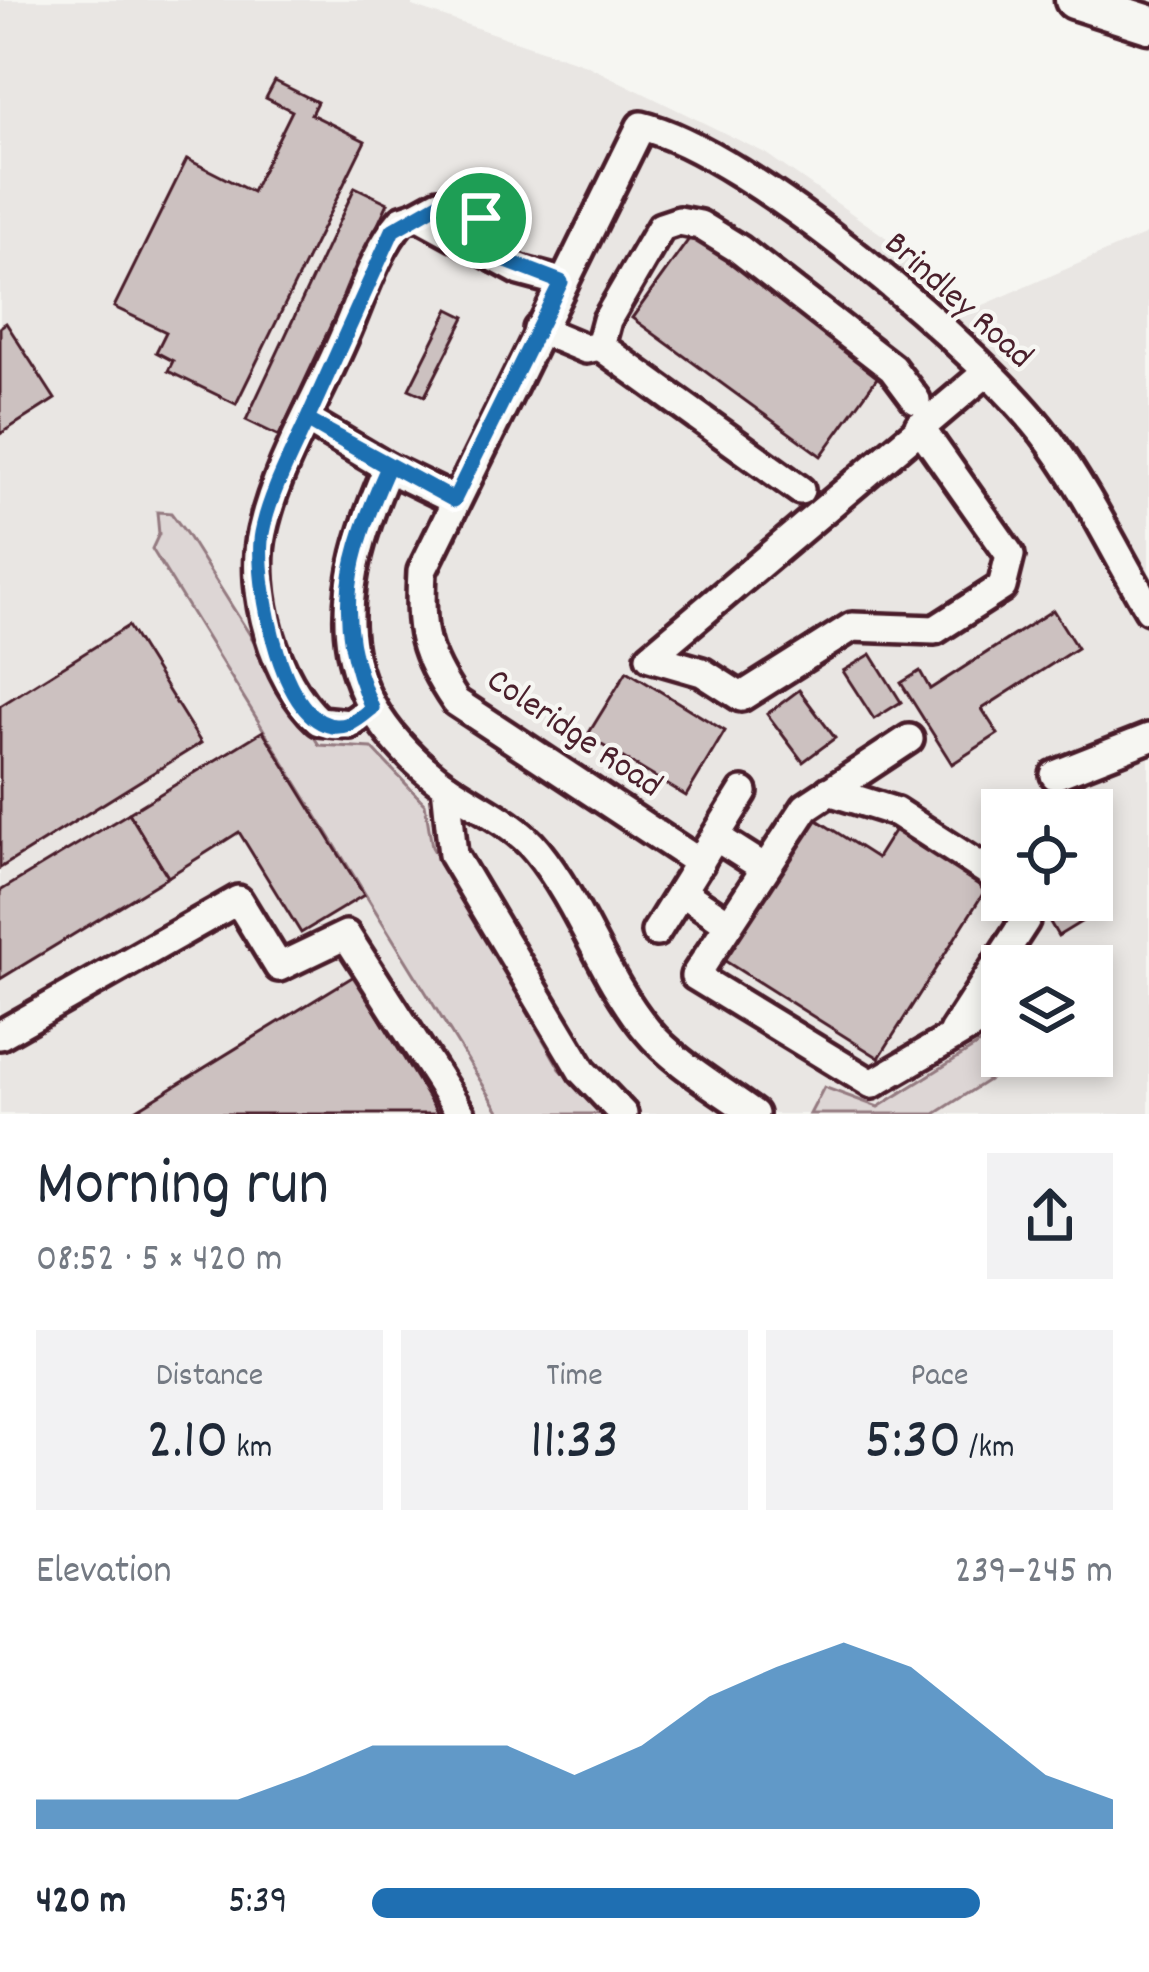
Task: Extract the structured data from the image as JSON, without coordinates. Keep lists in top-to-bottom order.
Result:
{
  "streets": {
    "street": ["Brindley Road", "Coleridge Road"]
  },
  "crossings": [
    ["Brindley Road", "Coleridge Road"]
  ],
  "page": {
    "heading": ["Morning run", "08:52 · 5 × 420 m"],
    "stats": [
      ["Distance", "2.10 km"],
      ["Time", "11:33"],
      ["Pace", "5:30 /km"]
    ],
    "chart": ["Elevation", "239–245 m"],
    "list": [
      {
        "name": "420 m",
        "note": "5:39"
      }
    ]
  }
}
